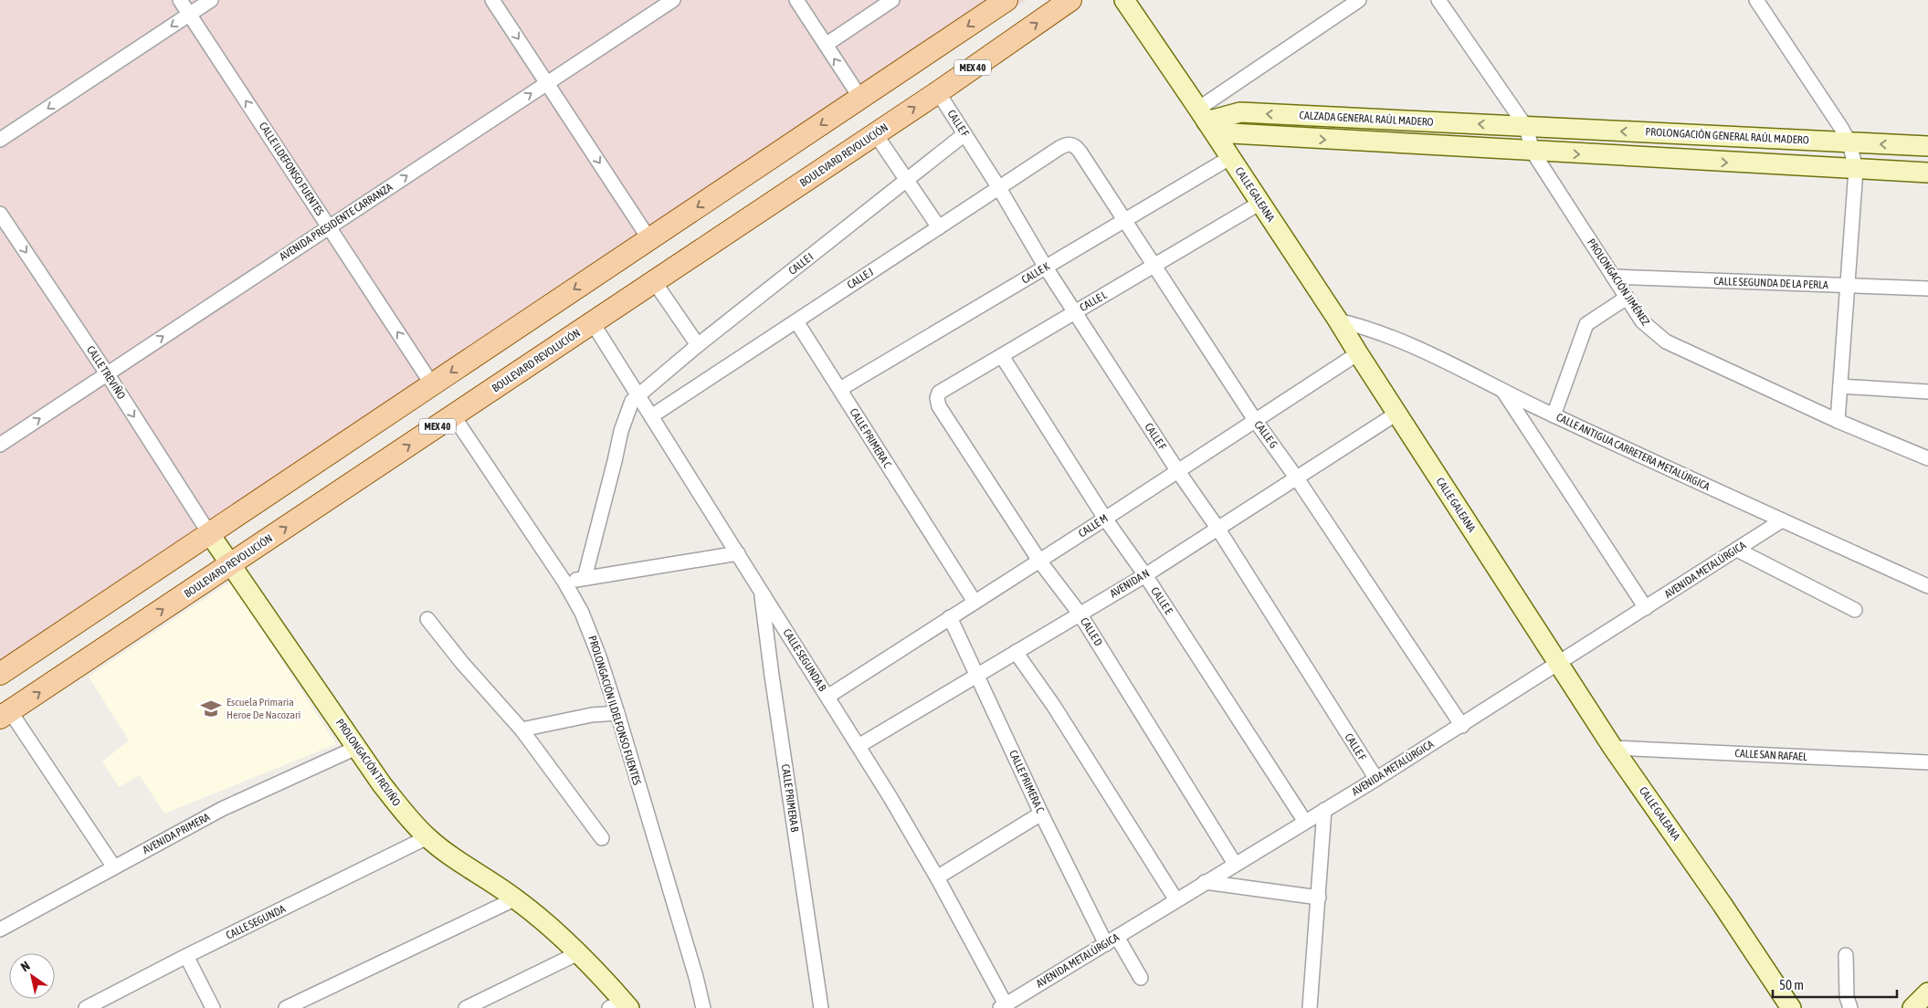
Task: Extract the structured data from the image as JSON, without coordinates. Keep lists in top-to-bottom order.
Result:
{
  "streets": {
    "main road": ["MEX 40", "BOULEVARD REVOLUCIÓN"],
    "street": [
      "CALZADA GENERAL RAÚL MADERO",
      "CALLE F",
      "PROLONGACIÓN GENERAL RAÚL MADERO",
      "CALLE ILDEFONSO FUENTES",
      "CALLE GALEANA",
      "AVENIDA PRESIDENTE CARRANZA",
      "CALLE I",
      "CALLE K",
      "CALLE J",
      "PROLONGACIÓN JIMÉNEZ",
      "CALLE SEGUNDA DE LA PERLA",
      "CALLE L",
      "CALLE TREVIÑO",
      "CALLE G",
      "CALLE PRIMERA C",
      "CALLE ANTIGUA CARRETERA METALÚRGICA",
      "CALLE M",
      "AVENIDA METALÚRGICA",
      "AVENIDA N",
      "CALLE E",
      "CALLE D",
      "CALLE SEGUNDA B",
      "PROLONGACIÓN ILDELFONSO FUENTES",
      "CALLE SAN RAFAEL",
      "PROLONGACIÓN TREVIÑO",
      "CALLE PRIMERA B",
      "AVENIDA PRIMERA",
      "CALLE SEGUNDA"
    ]
  },
  "crossings": [
    ["CALZADA GENERAL RAÚL MADERO", "PROLONGACIÓN GENERAL RAÚL MADERO"],
    ["CALZADA GENERAL RAÚL MADERO", "CALLE GALEANA"],
    ["CALZADA GENERAL RAÚL MADERO", "PROLONGACIÓN JIMÉNEZ"],
    ["CALLE F", "BOULEVARD REVOLUCIÓN"],
    ["CALLE F", "CALLE I"],
    ["CALLE F", "CALLE K"],
    ["CALLE F", "CALLE J"],
    ["CALLE F", "CALLE L"],
    ["CALLE F", "CALLE M"],
    ["CALLE F", "AVENIDA METALÚRGICA"],
    ["CALLE F", "AVENIDA N"],
    ["PROLONGACIÓN GENERAL RAÚL MADERO", "PROLONGACIÓN JIMÉNEZ"],
    ["BOULEVARD REVOLUCIÓN", "CALLE SEGUNDA B"],
    ["BOULEVARD REVOLUCIÓN", "PROLONGACIÓN ILDELFONSO FUENTES"],
    ["BOULEVARD REVOLUCIÓN", "PROLONGACIÓN TREVIÑO"],
    ["CALLE ILDEFONSO FUENTES", "AVENIDA PRESIDENTE CARRANZA"],
    ["CALLE GALEANA", "CALLE K"],
    ["CALLE GALEANA", "CALLE L"],
    ["CALLE GALEANA", "CALLE ANTIGUA CARRETERA METALÚRGICA"],
    ["CALLE GALEANA", "CALLE M"],
    ["CALLE GALEANA", "AVENIDA METALÚRGICA"],
    ["CALLE GALEANA", "AVENIDA N"],
    ["CALLE GALEANA", "CALLE SAN RAFAEL"],
    ["AVENIDA PRESIDENTE CARRANZA", "CALLE TREVIÑO"],
    ["CALLE I", "CALLE SEGUNDA B"],
    ["CALLE K", "CALLE G"],
    ["CALLE K", "CALLE PRIMERA C"],
    ["CALLE J", "CALLE G"],
    ["CALLE J", "CALLE PRIMERA C"],
    ["CALLE J", "CALLE SEGUNDA B"],
    ["PROLONGACIÓN JIMÉNEZ", "CALLE SEGUNDA DE LA PERLA"],
    ["CALLE L", "CALLE G"],
    ["CALLE L", "CALLE E"],
    ["CALLE L", "CALLE D"],
    ["CALLE TREVIÑO", "PROLONGACIÓN TREVIÑO"],
    ["CALLE G", "CALLE M"],
    ["CALLE G", "AVENIDA METALÚRGICA"],
    ["CALLE G", "AVENIDA N"],
    ["CALLE PRIMERA C", "CALLE M"],
    ["CALLE PRIMERA C", "AVENIDA METALÚRGICA"],
    ["CALLE PRIMERA C", "AVENIDA N"],
    ["CALLE ANTIGUA CARRETERA METALÚRGICA", "AVENIDA METALÚRGICA"],
    ["CALLE M", "CALLE E"],
    ["CALLE M", "CALLE D"],
    ["CALLE M", "CALLE SEGUNDA B"],
    ["AVENIDA METALÚRGICA", "CALLE E"],
    ["AVENIDA METALÚRGICA", "CALLE D"],
    ["AVENIDA METALÚRGICA", "CALLE SEGUNDA B"],
    ["AVENIDA N", "CALLE E"],
    ["AVENIDA N", "CALLE D"],
    ["AVENIDA N", "CALLE SEGUNDA B"],
    ["CALLE SEGUNDA B", "CALLE PRIMERA B"],
    ["PROLONGACIÓN TREVIÑO", "AVENIDA PRIMERA"],
    ["PROLONGACIÓN TREVIÑO", "CALLE SEGUNDA"]
  ],
  "one_way": ["CALLE ILDEFONSO FUENTES", "AVENIDA PRESIDENTE CARRANZA", "CALLE TREVIÑO"],
  "places": {
    "school or university": ["Escuela Primaria Heroe De Nacozari"]
  },
  "scale_bar": "50 m",
  "north": "top left"
}
